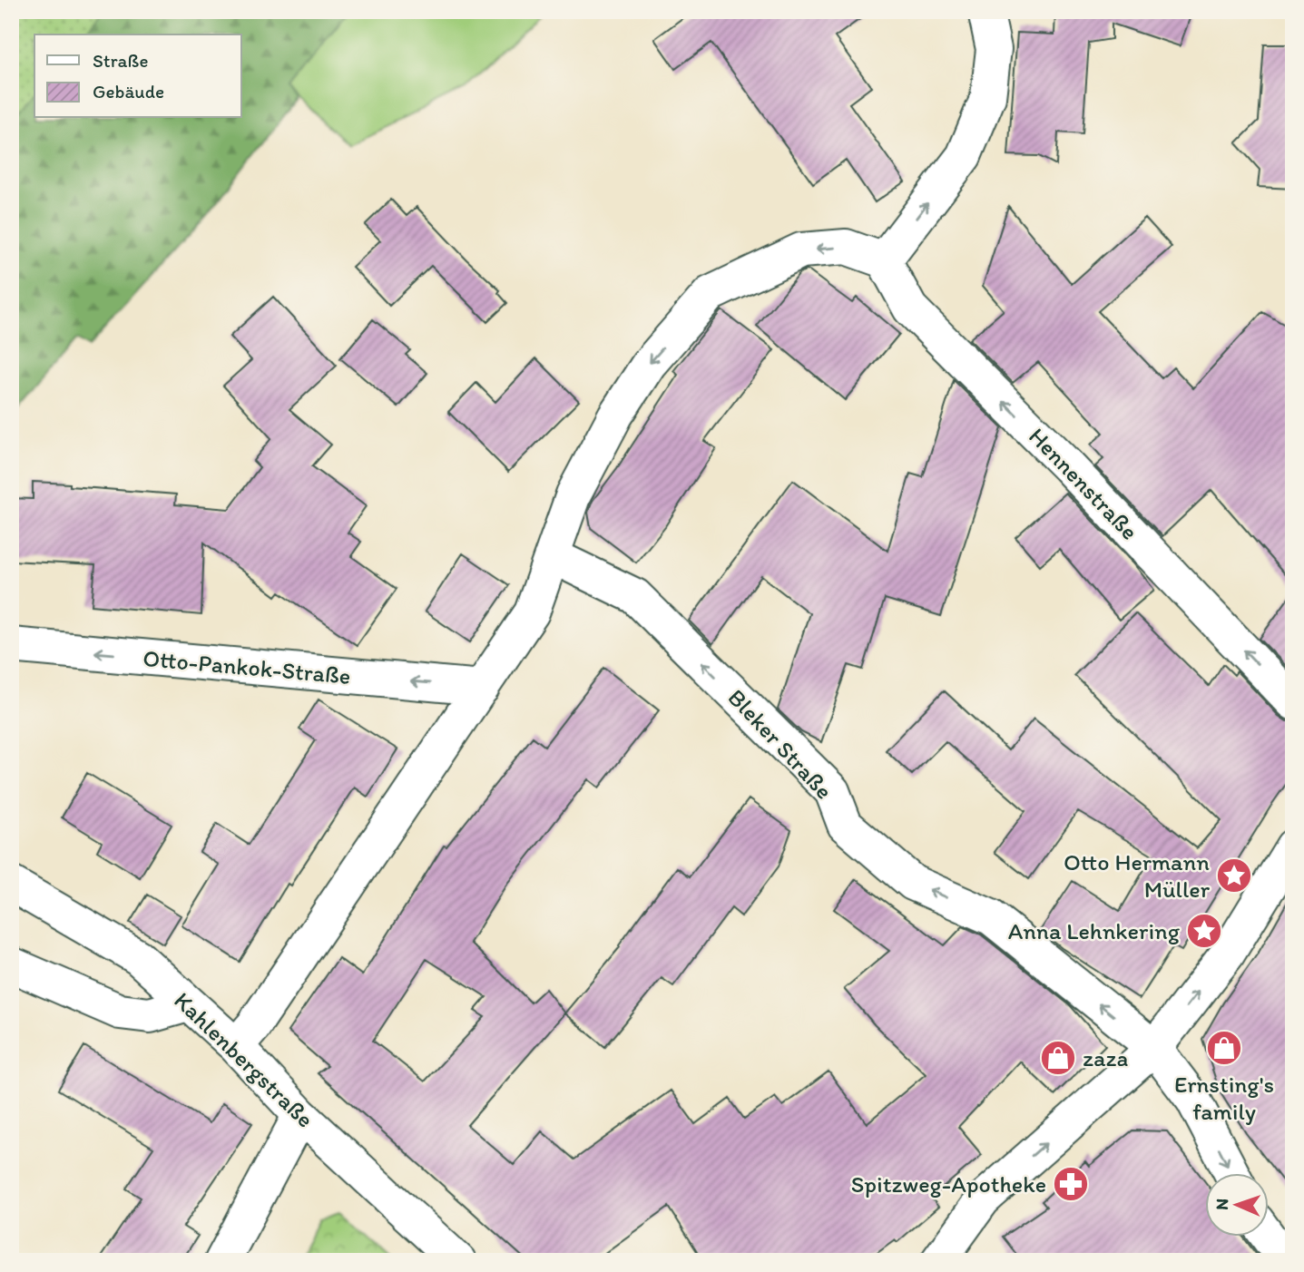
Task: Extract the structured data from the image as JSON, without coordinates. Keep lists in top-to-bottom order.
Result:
{
  "streets": {
    "street": [
      "Hennenstraße",
      "Otto-Pankok-Straße",
      "Bleker Straße",
      "Kahlenbergstraße"
    ]
  },
  "one_way": ["Hennenstraße", "Otto-Pankok-Straße"],
  "places": {
    "place": ["Otto Hermann Müller", "Anna Lehnkering"],
    "shop": ["Ernsting's family", "zaza"],
    "pharmacy": ["Spitzweg-Apotheke"]
  },
  "legend": ["Straße", "Gebäude"],
  "north": "left"
}
